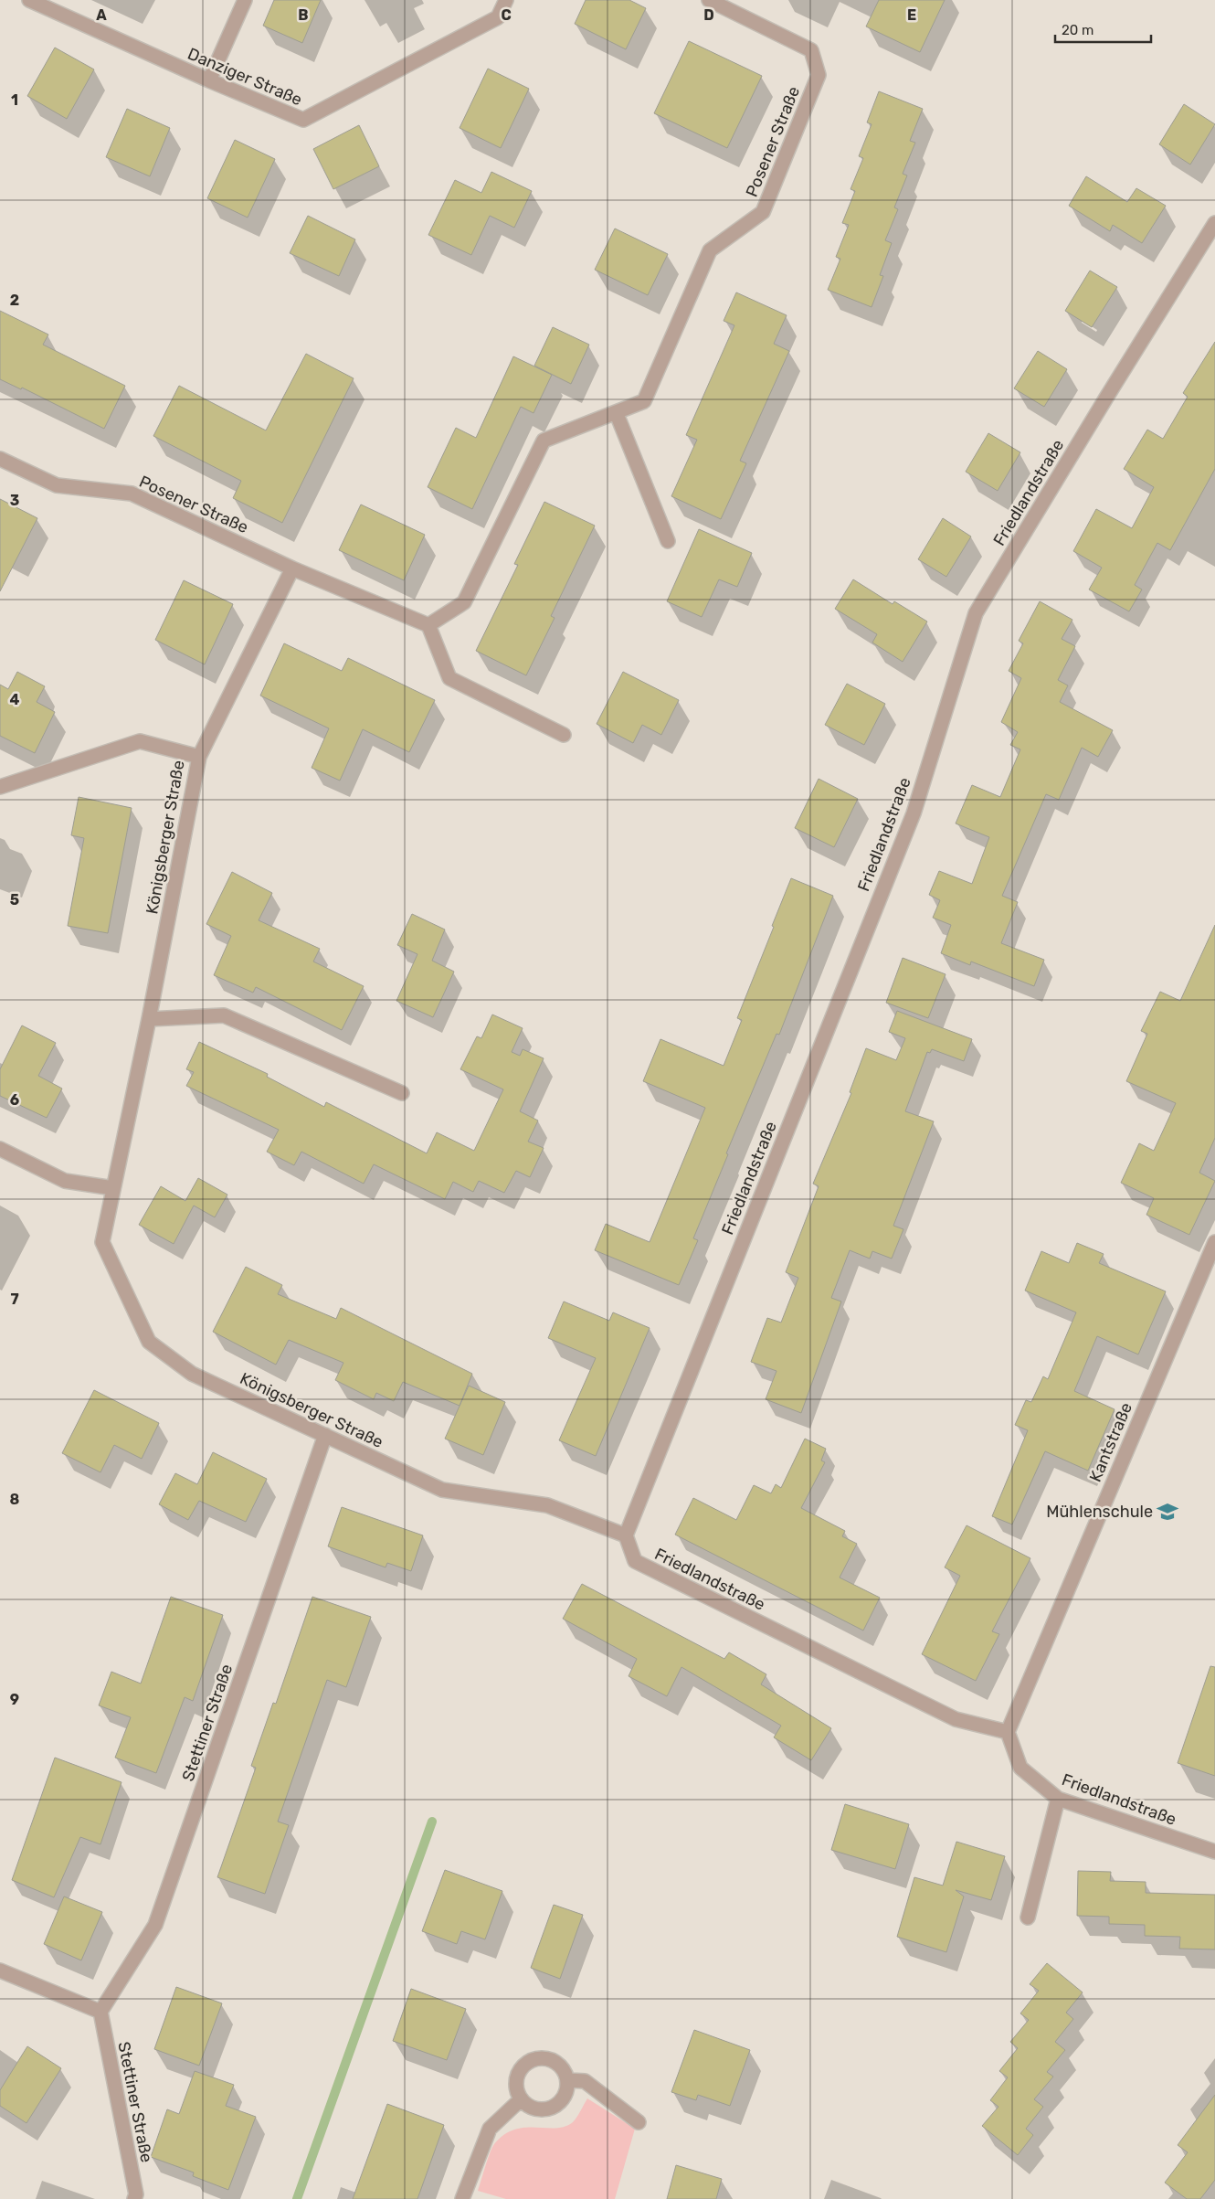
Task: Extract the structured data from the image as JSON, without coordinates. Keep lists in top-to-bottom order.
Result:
{
  "streets": {
    "street": [
      "Danziger Straße",
      "Posener Straße",
      "Friedlandstraße",
      "Königsberger Straße",
      "Kantstraße",
      "Stettiner Straße"
    ]
  },
  "crossings": [
    ["Friedlandstraße", "Königsberger Straße"],
    ["Friedlandstraße", "Kantstraße"],
    ["Königsberger Straße", "Stettiner Straße"]
  ],
  "places": {
    "school or university": ["Mühlenschule"]
  },
  "scale_bar": "20 m",
  "grid": {
    "columns": [
      "A",
      "B",
      "C",
      "D",
      "E"
    ],
    "rows": [
      "1",
      "2",
      "3",
      "4",
      "5",
      "6",
      "7",
      "8",
      "9"
    ]
  }
}
